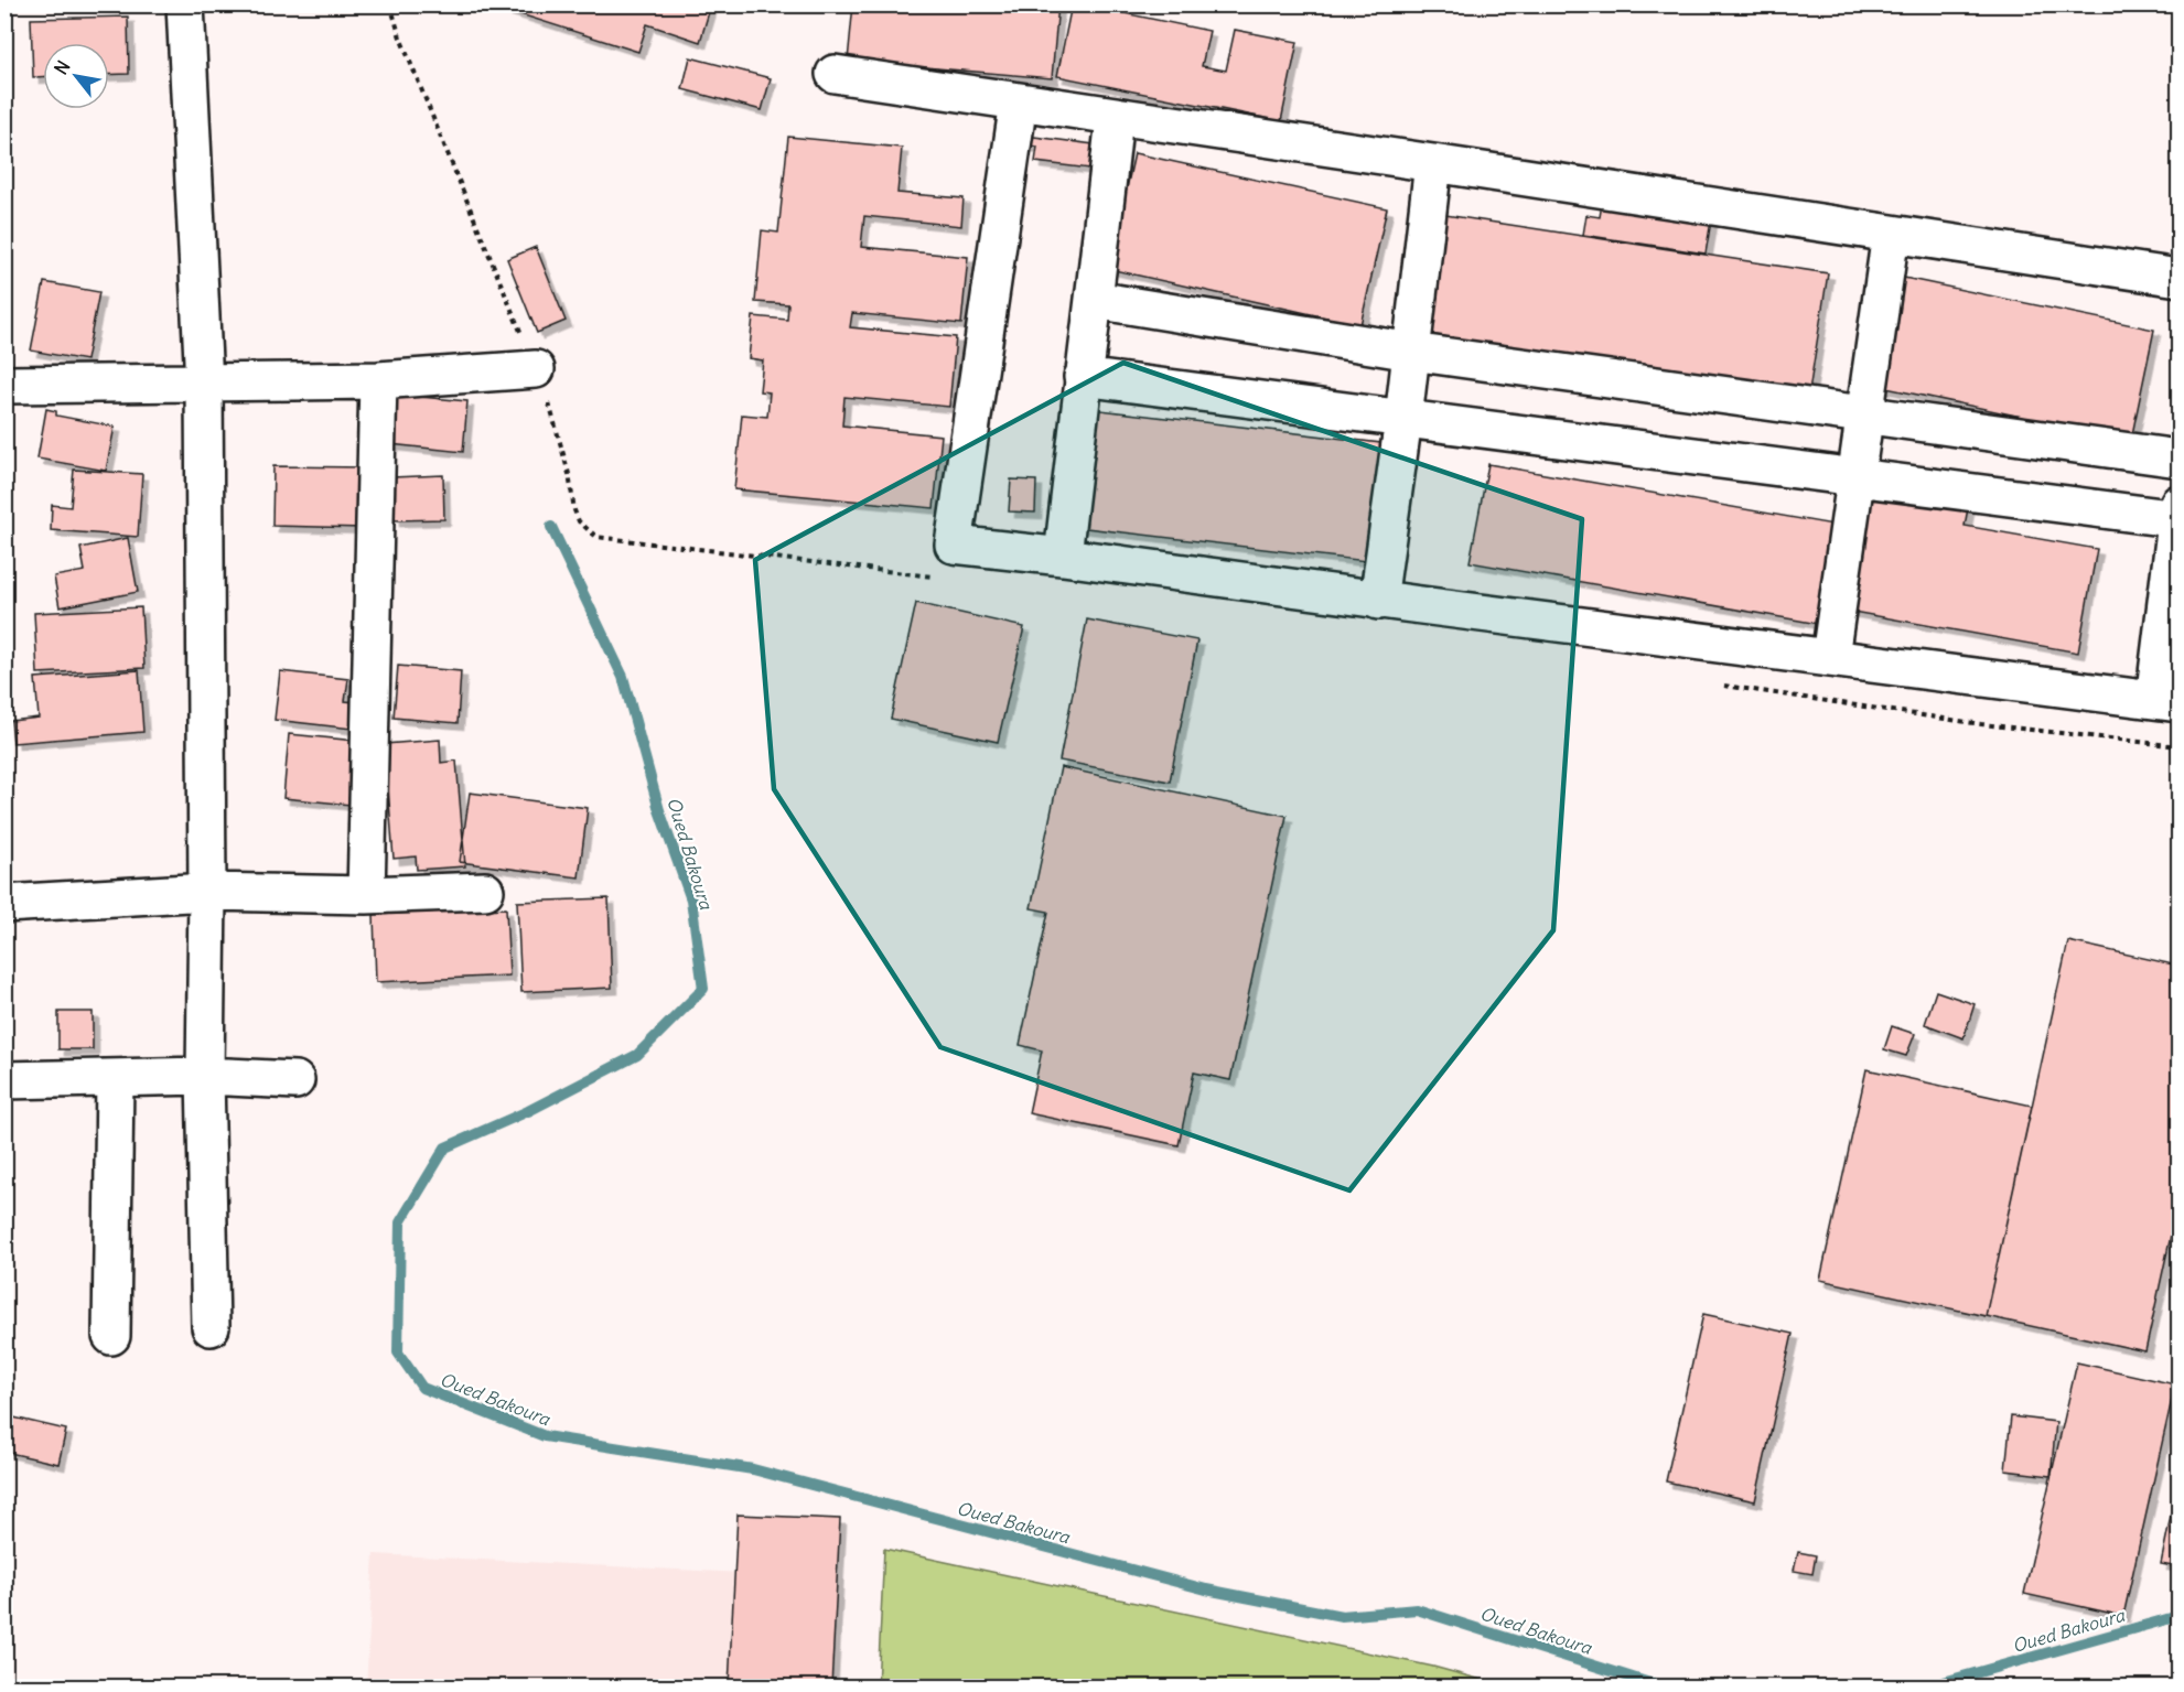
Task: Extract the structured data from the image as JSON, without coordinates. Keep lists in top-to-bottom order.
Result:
{
  "water": ["Oued Bakoura"],
  "north": "top left"
}
